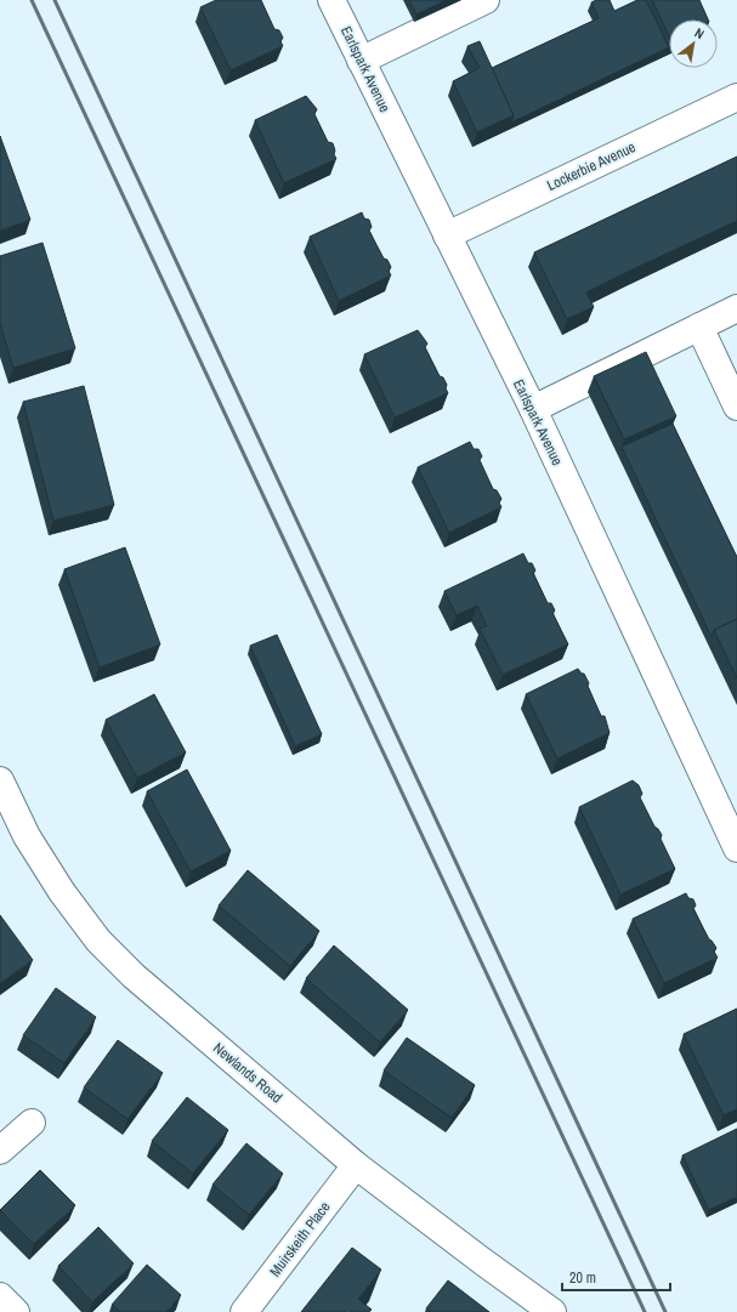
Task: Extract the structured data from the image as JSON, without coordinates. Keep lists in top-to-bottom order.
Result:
{
  "streets": {
    "street": [
      "Earlspark Avenue",
      "Lockerbie Avenue",
      "Newlands Road",
      "Muirskeith Place"
    ]
  },
  "crossings": [
    ["Earlspark Avenue", "Lockerbie Avenue"],
    ["Newlands Road", "Muirskeith Place"]
  ],
  "scale_bar": "20 m",
  "north": "top right"
}
